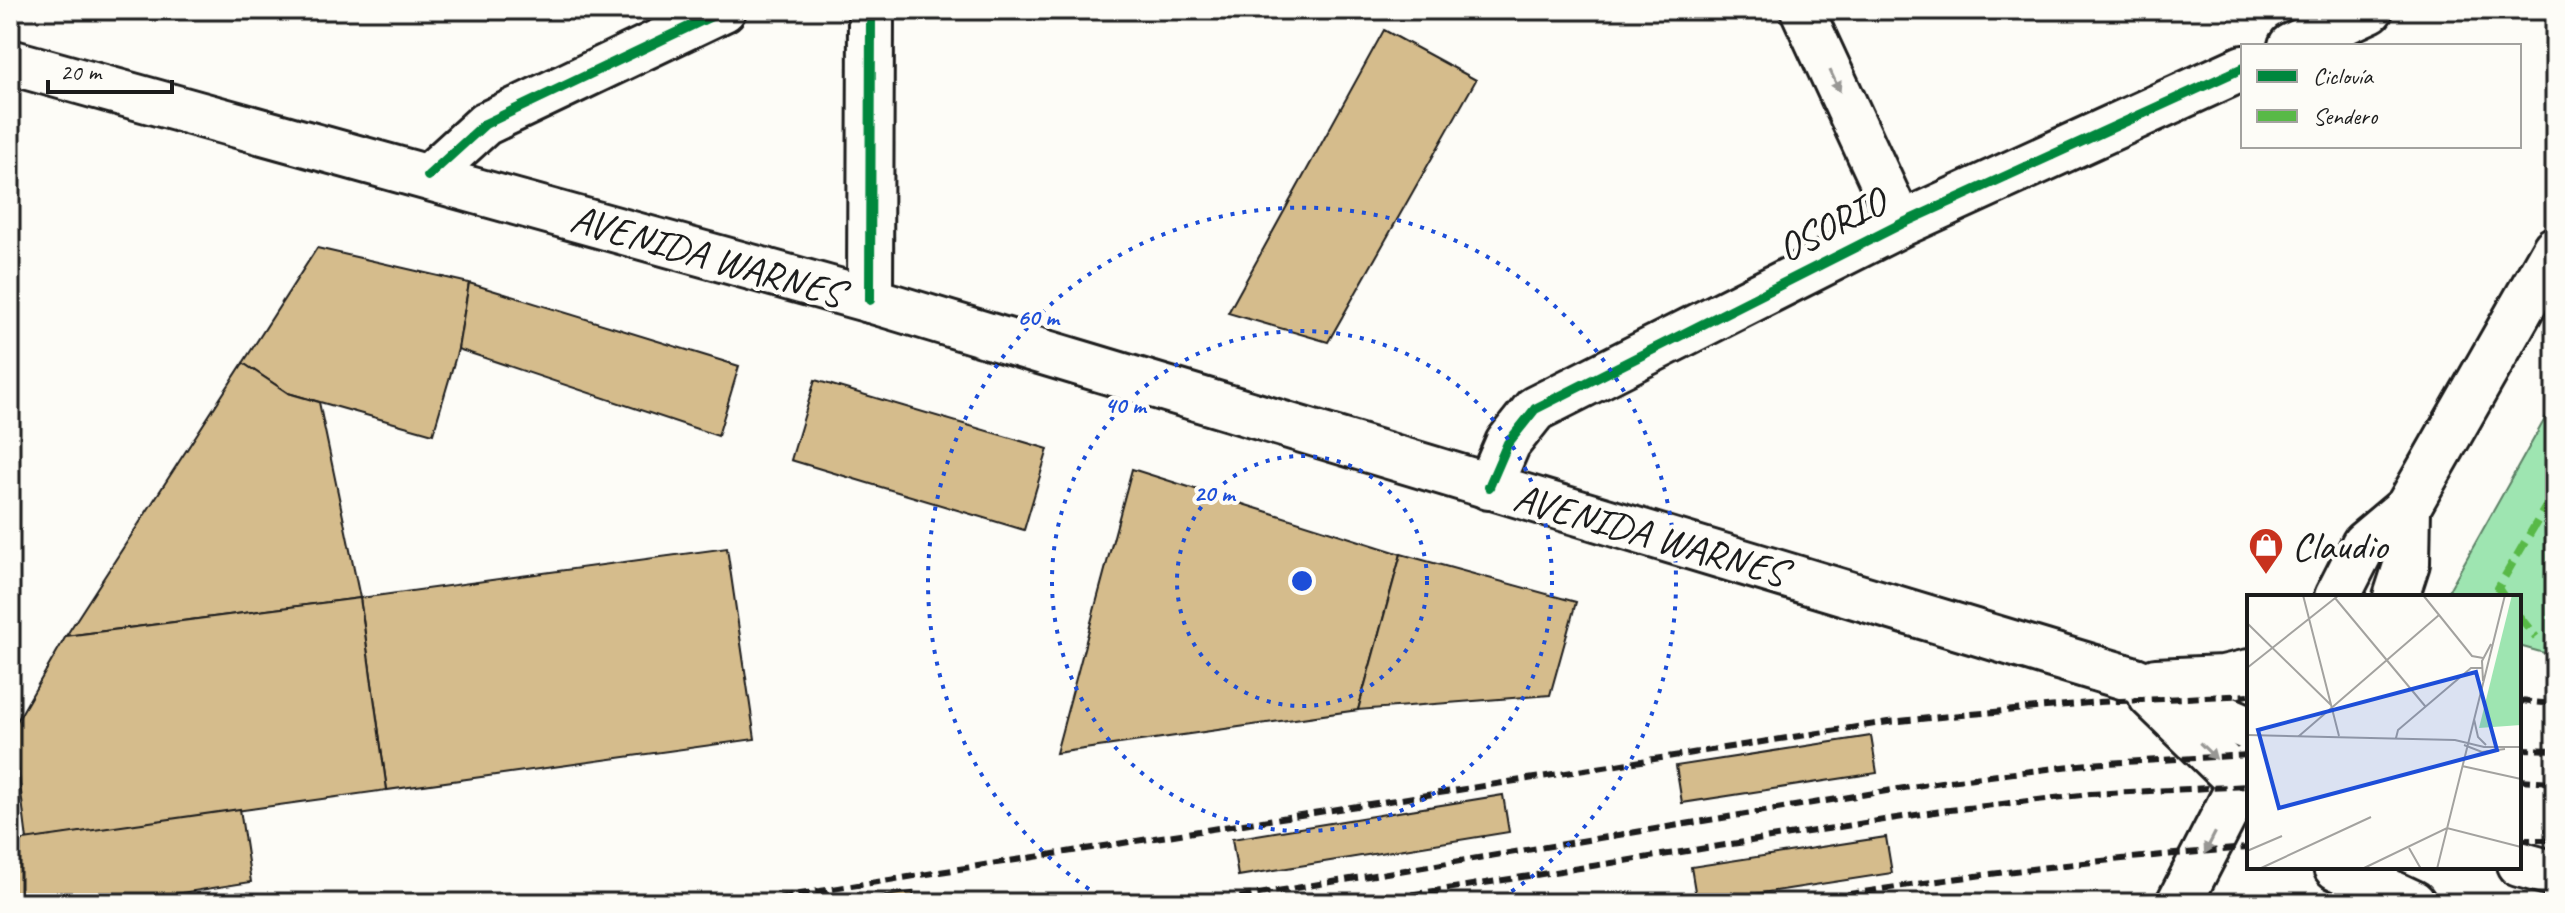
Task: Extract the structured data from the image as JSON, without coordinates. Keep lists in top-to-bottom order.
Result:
{
  "streets": {
    "main road": ["OSORIO", "AVENIDA WARNES"]
  },
  "crossings": [
    ["OSORIO", "AVENIDA WARNES"]
  ],
  "places": {
    "shop": ["Claudio"]
  },
  "legend": ["Ciclovía", "Sendero"],
  "scale_bar": "20 m",
  "rings": ["60 m", "40 m", "20 m"]
}
